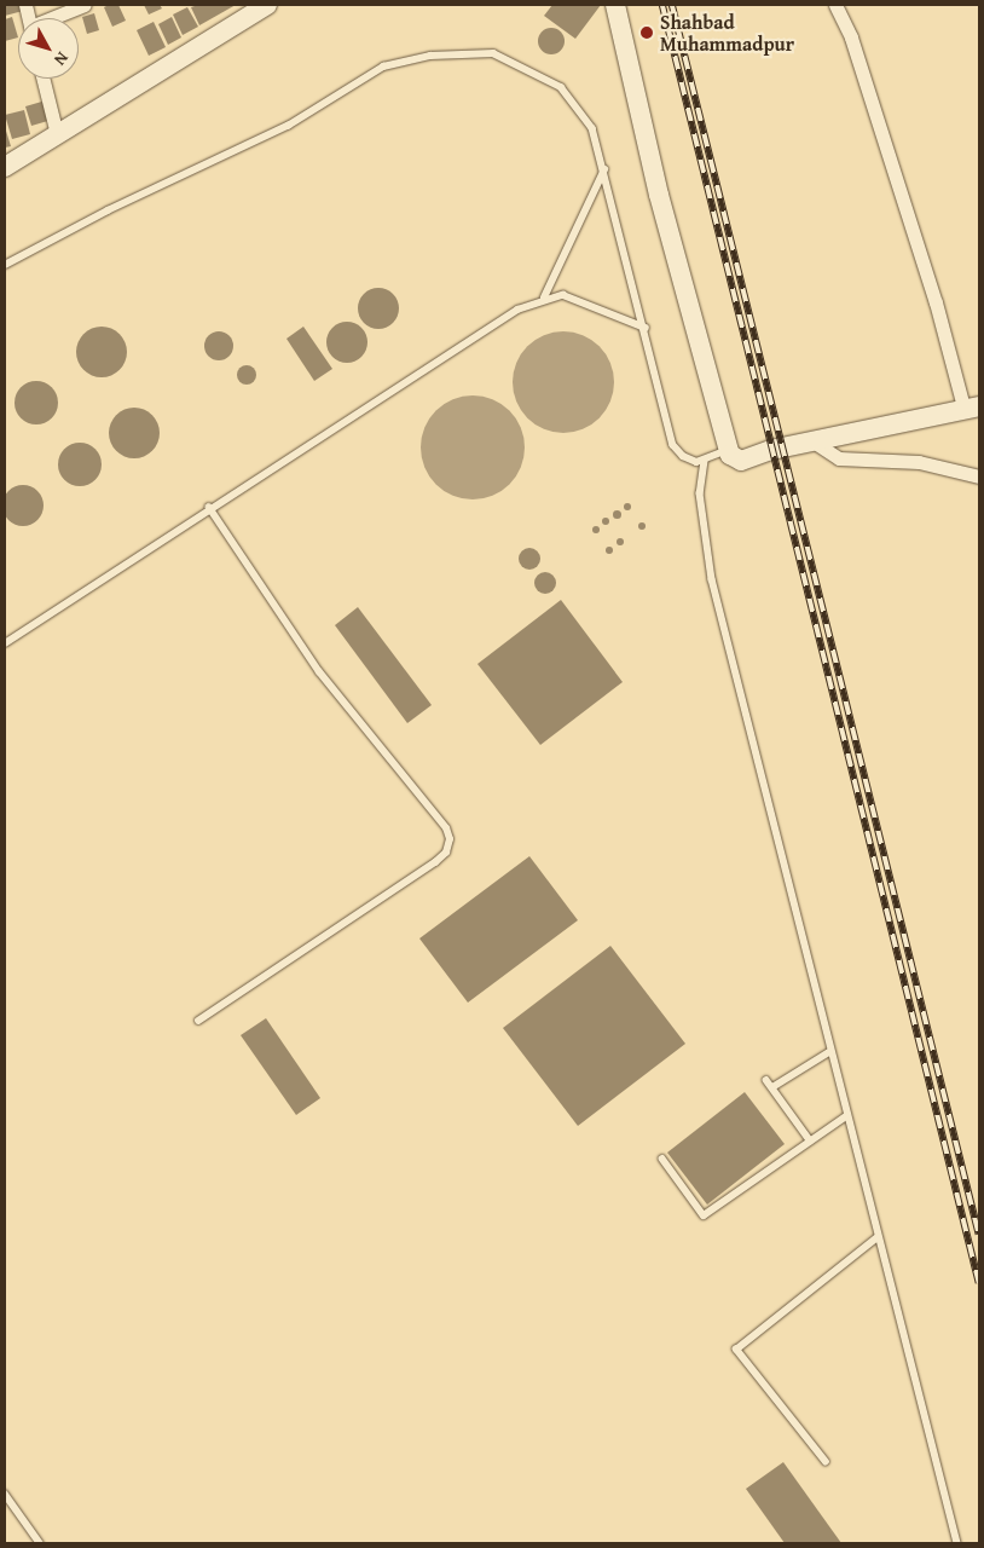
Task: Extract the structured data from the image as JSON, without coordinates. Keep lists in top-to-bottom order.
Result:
{
  "places": ["Shahbad Muhammadpur"],
  "north": "bottom right"
}
